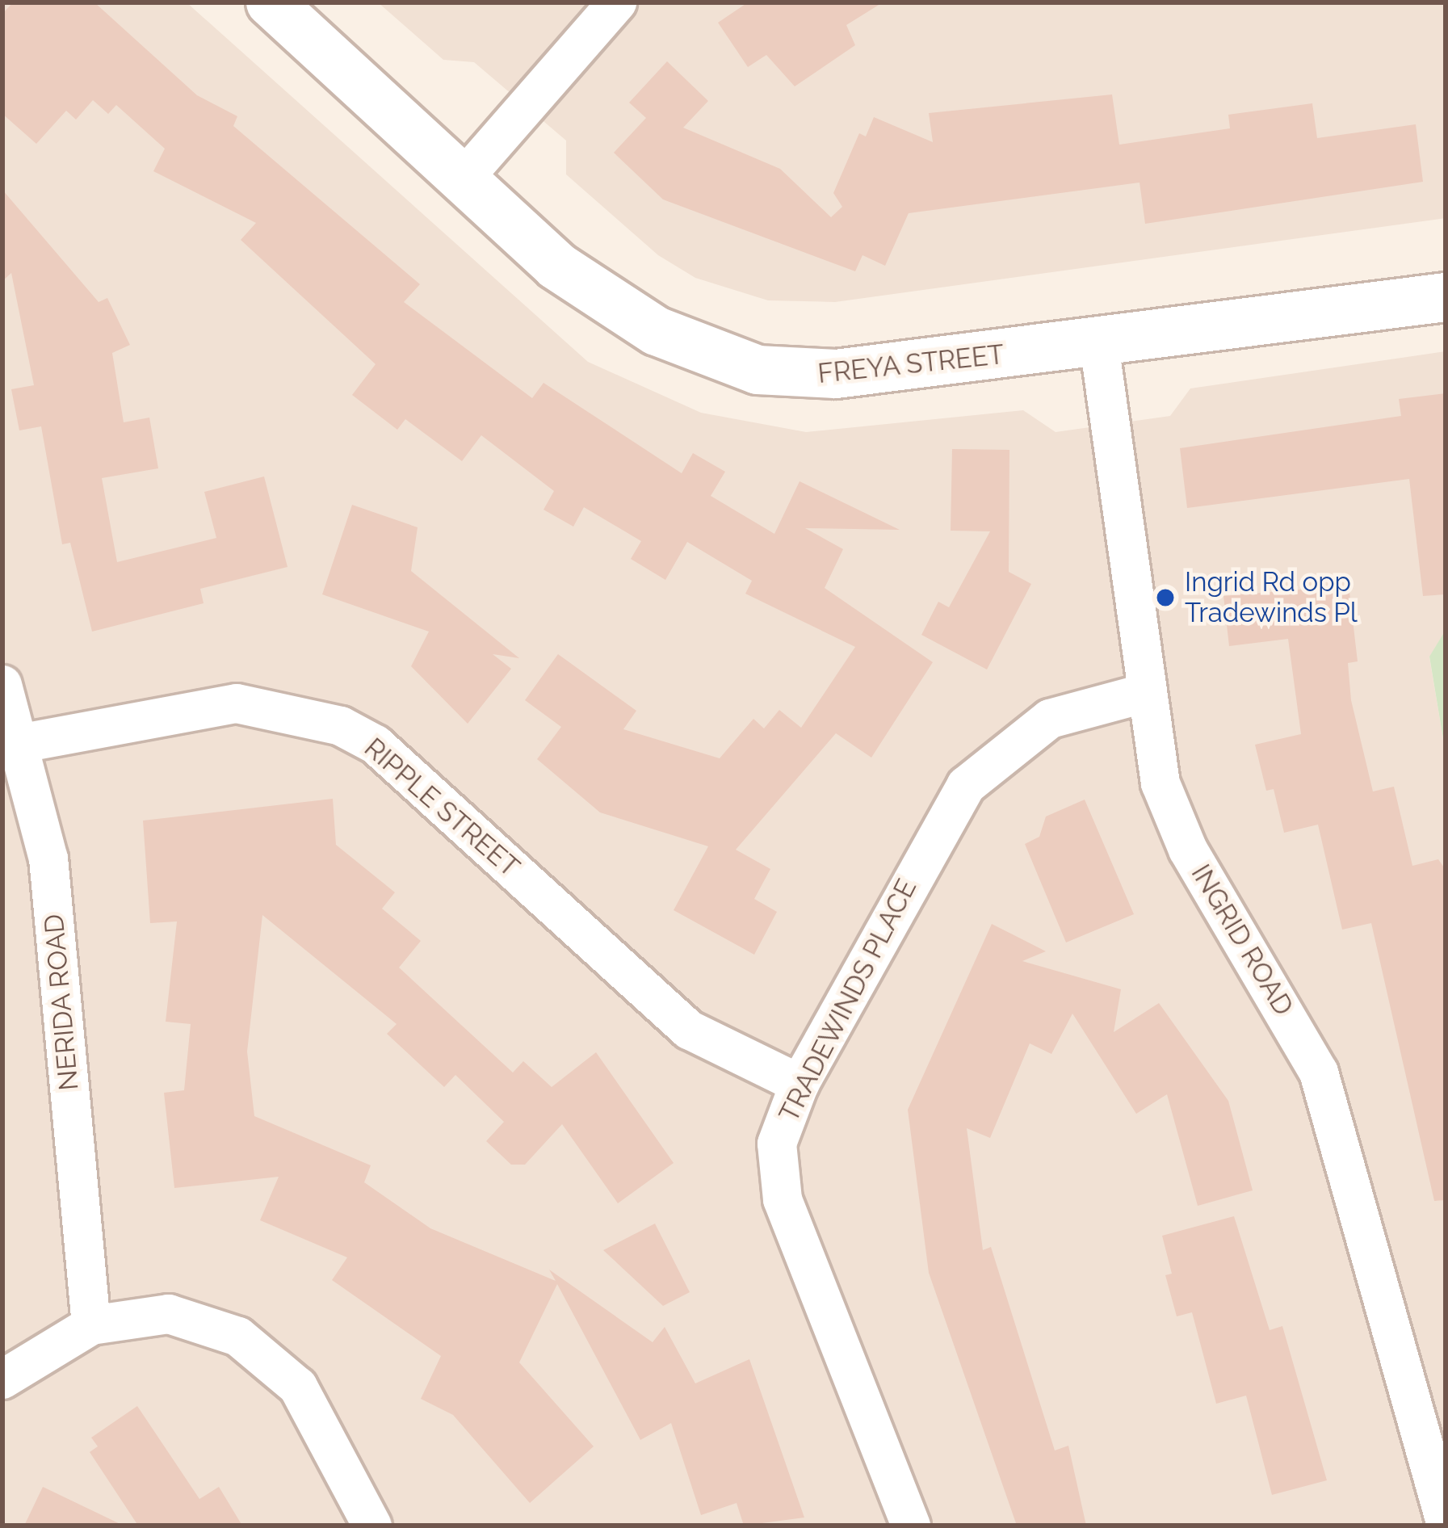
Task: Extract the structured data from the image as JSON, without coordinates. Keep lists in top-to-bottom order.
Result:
{
  "streets": {
    "street": [
      "FREYA STREET",
      "RIPPLE STREET",
      "INGRID ROAD",
      "TRADEWINDS PLACE",
      "NERIDA ROAD"
    ]
  },
  "crossings": [
    ["FREYA STREET", "INGRID ROAD"],
    ["RIPPLE STREET", "TRADEWINDS PLACE"],
    ["RIPPLE STREET", "NERIDA ROAD"],
    ["INGRID ROAD", "TRADEWINDS PLACE"]
  ],
  "places": ["Ingrid Rd opp Tradewinds Pl"]
}
